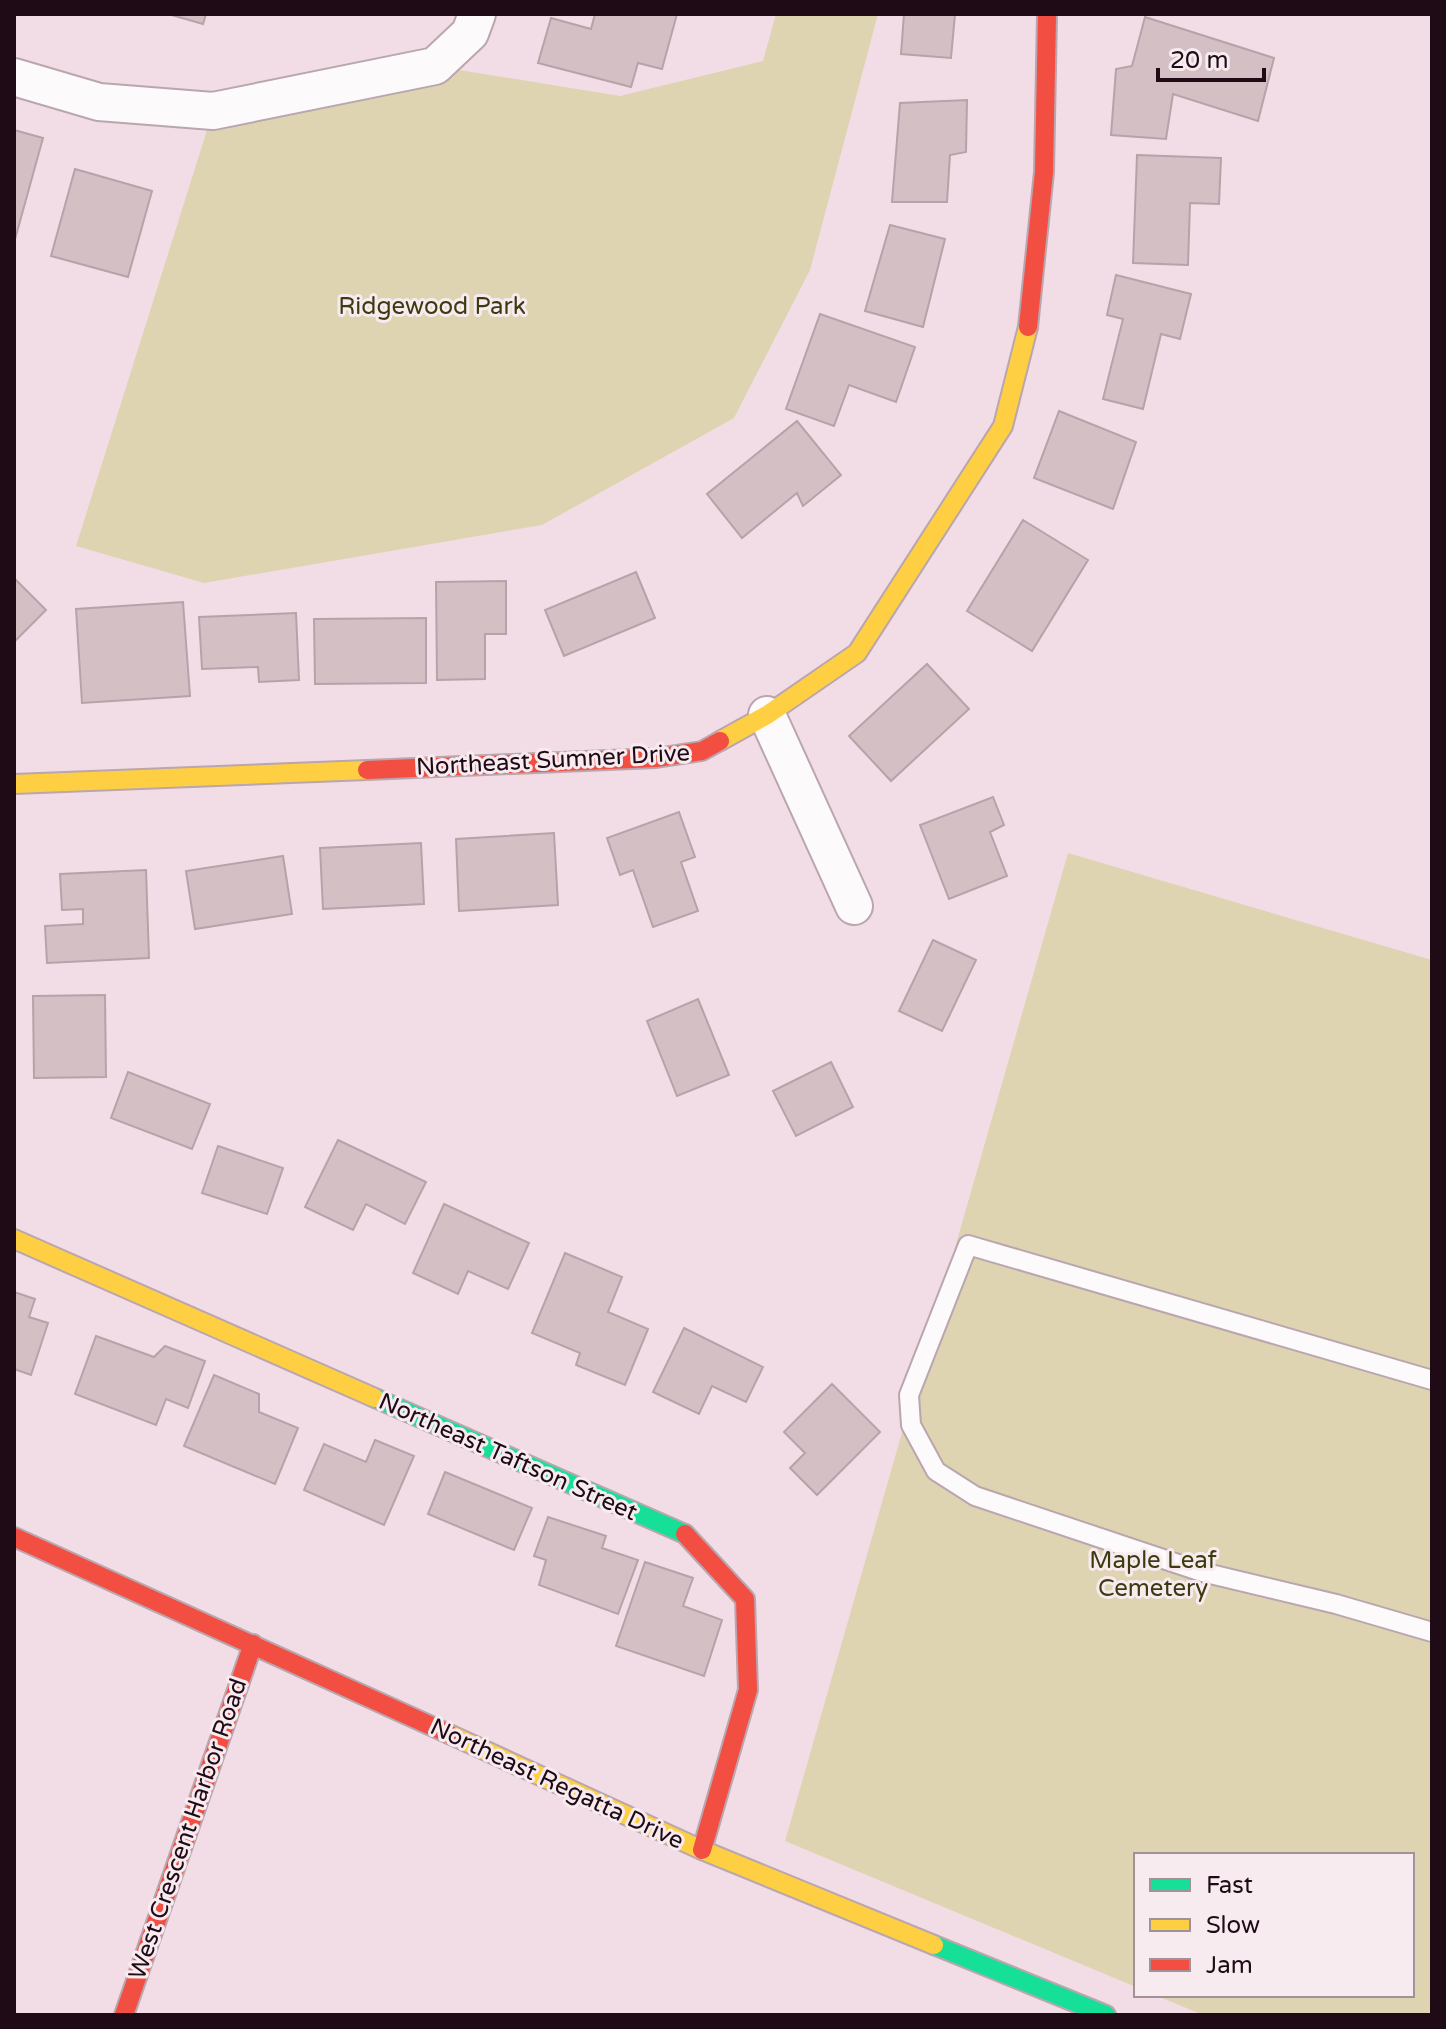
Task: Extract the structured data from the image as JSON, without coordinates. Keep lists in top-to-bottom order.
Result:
{
  "streets": {
    "street": [
      "Northeast Sumner Drive",
      "Northeast Taftson Street",
      "Northeast Regatta Drive",
      "West Crescent Harbor Road"
    ]
  },
  "crossings": [
    ["Northeast Taftson Street", "Northeast Regatta Drive"],
    ["Northeast Regatta Drive", "West Crescent Harbor Road"]
  ],
  "parks": ["Ridgewood Park", "Maple Leaf Cemetery"],
  "legend": ["Fast", "Slow", "Jam"],
  "scale_bar": "20 m"
}
